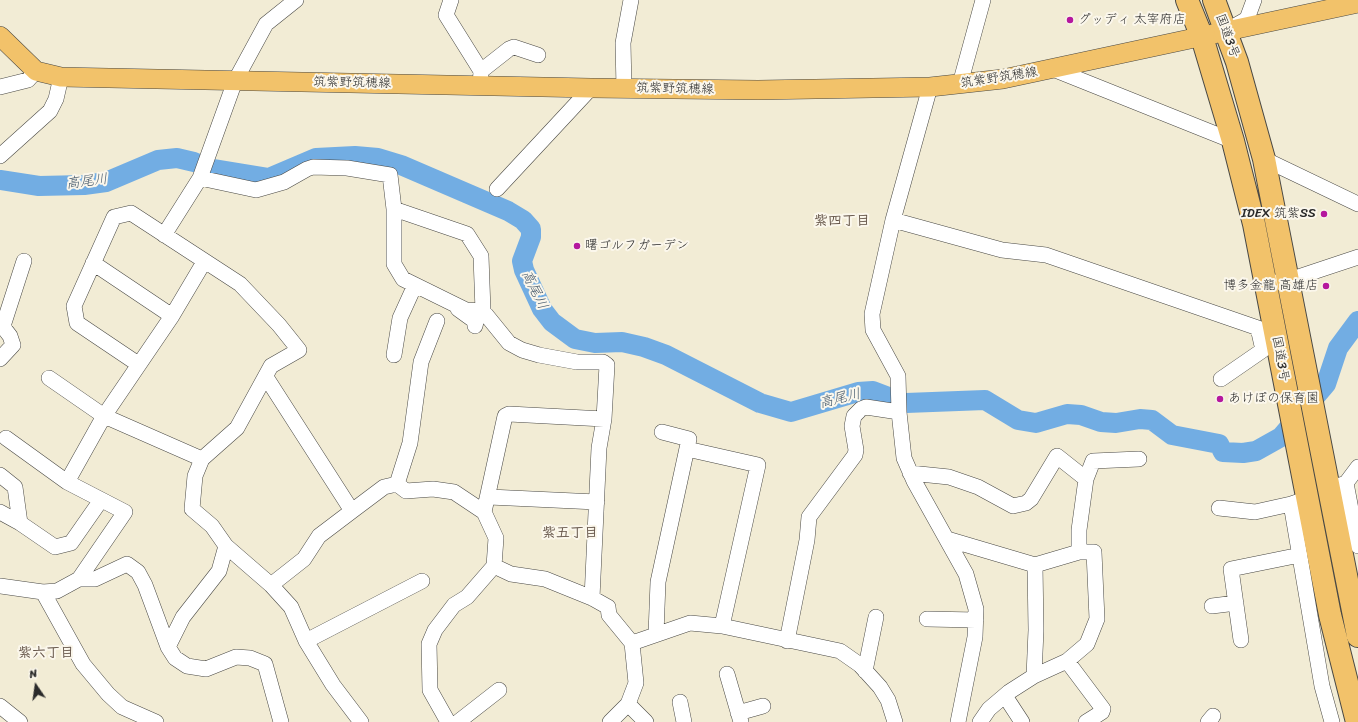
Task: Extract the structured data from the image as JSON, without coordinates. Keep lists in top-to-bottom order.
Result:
{
  "streets": {
    "highway": ["国道3号"],
    "main road": ["筑紫野筑穂線"]
  },
  "crossings": [
    ["国道3号", "筑紫野筑穂線"]
  ],
  "districts": ["紫四丁目", "紫五丁目", "紫六丁目"],
  "water": ["高尾川"],
  "places": [
    "グッディ 太宰府店",
    "IDEX 筑紫SS",
    "曙ゴルフガーデン",
    "博多金龍 高雄店",
    "あけぼの保育園"
  ],
  "north": "top"
}
